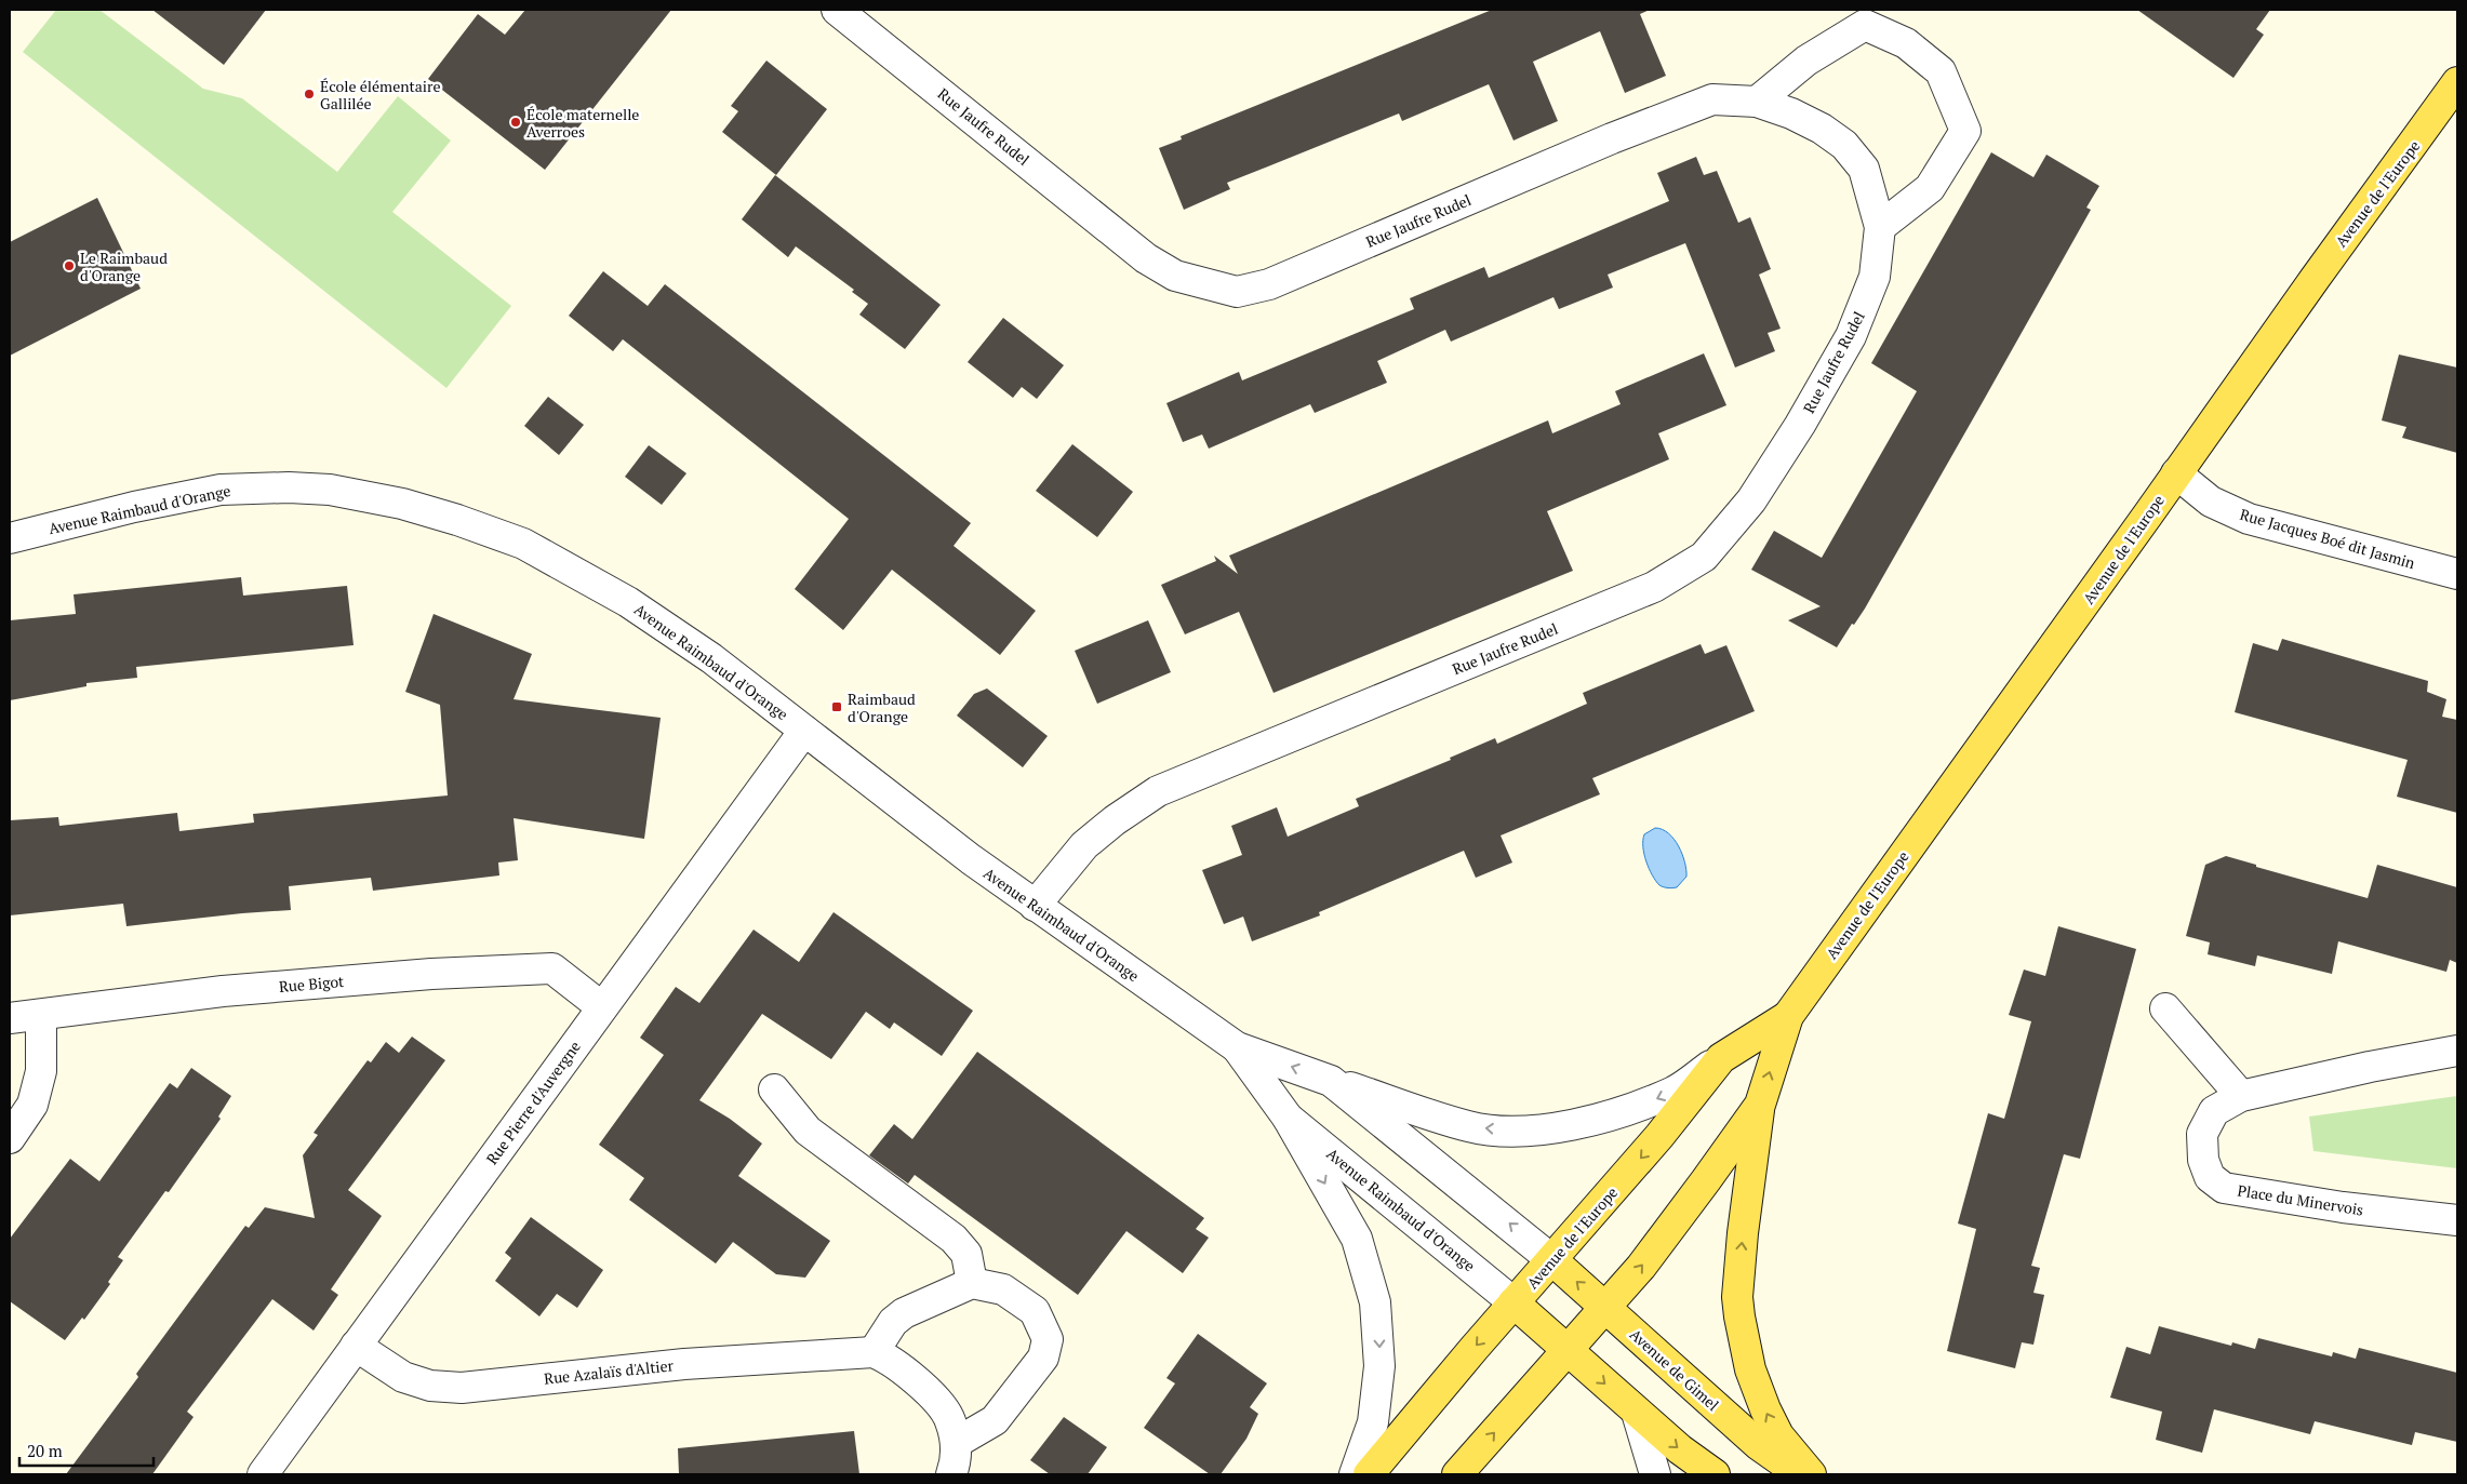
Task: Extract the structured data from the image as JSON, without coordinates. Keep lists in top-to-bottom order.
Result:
{
  "streets": {
    "main road": ["Avenue de l'Europe", "Avenue de Gimel"],
    "street": [
      "Rue Jaufre Rudel",
      "Avenue Raimbaud d'Orange",
      "Rue Jacques Boé dit Jasmin",
      "Rue Bigot",
      "Rue Pierre d'Auvergne",
      "Place du Minervois",
      "Rue Azalaïs d'Altier"
    ]
  },
  "crossings": [
    ["Rue Jaufre Rudel", "Avenue Raimbaud d'Orange"],
    ["Avenue de l'Europe", "Avenue Raimbaud d'Orange"],
    ["Avenue de l'Europe", "Rue Jacques Boé dit Jasmin"],
    ["Avenue de l'Europe", "Avenue de Gimel"],
    ["Avenue Raimbaud d'Orange", "Rue Pierre d'Auvergne"],
    ["Avenue Raimbaud d'Orange", "Avenue de Gimel"],
    ["Rue Bigot", "Rue Pierre d'Auvergne"],
    ["Rue Pierre d'Auvergne", "Rue Azalaïs d'Altier"]
  ],
  "places": {
    "other": ["École élémentaire Gallilée", "École maternelle Averroes", "Le Raimbaud d'Orange"],
    "transit": ["Raimbaud d'Orange"]
  },
  "scale_bar": "20 m"
}
